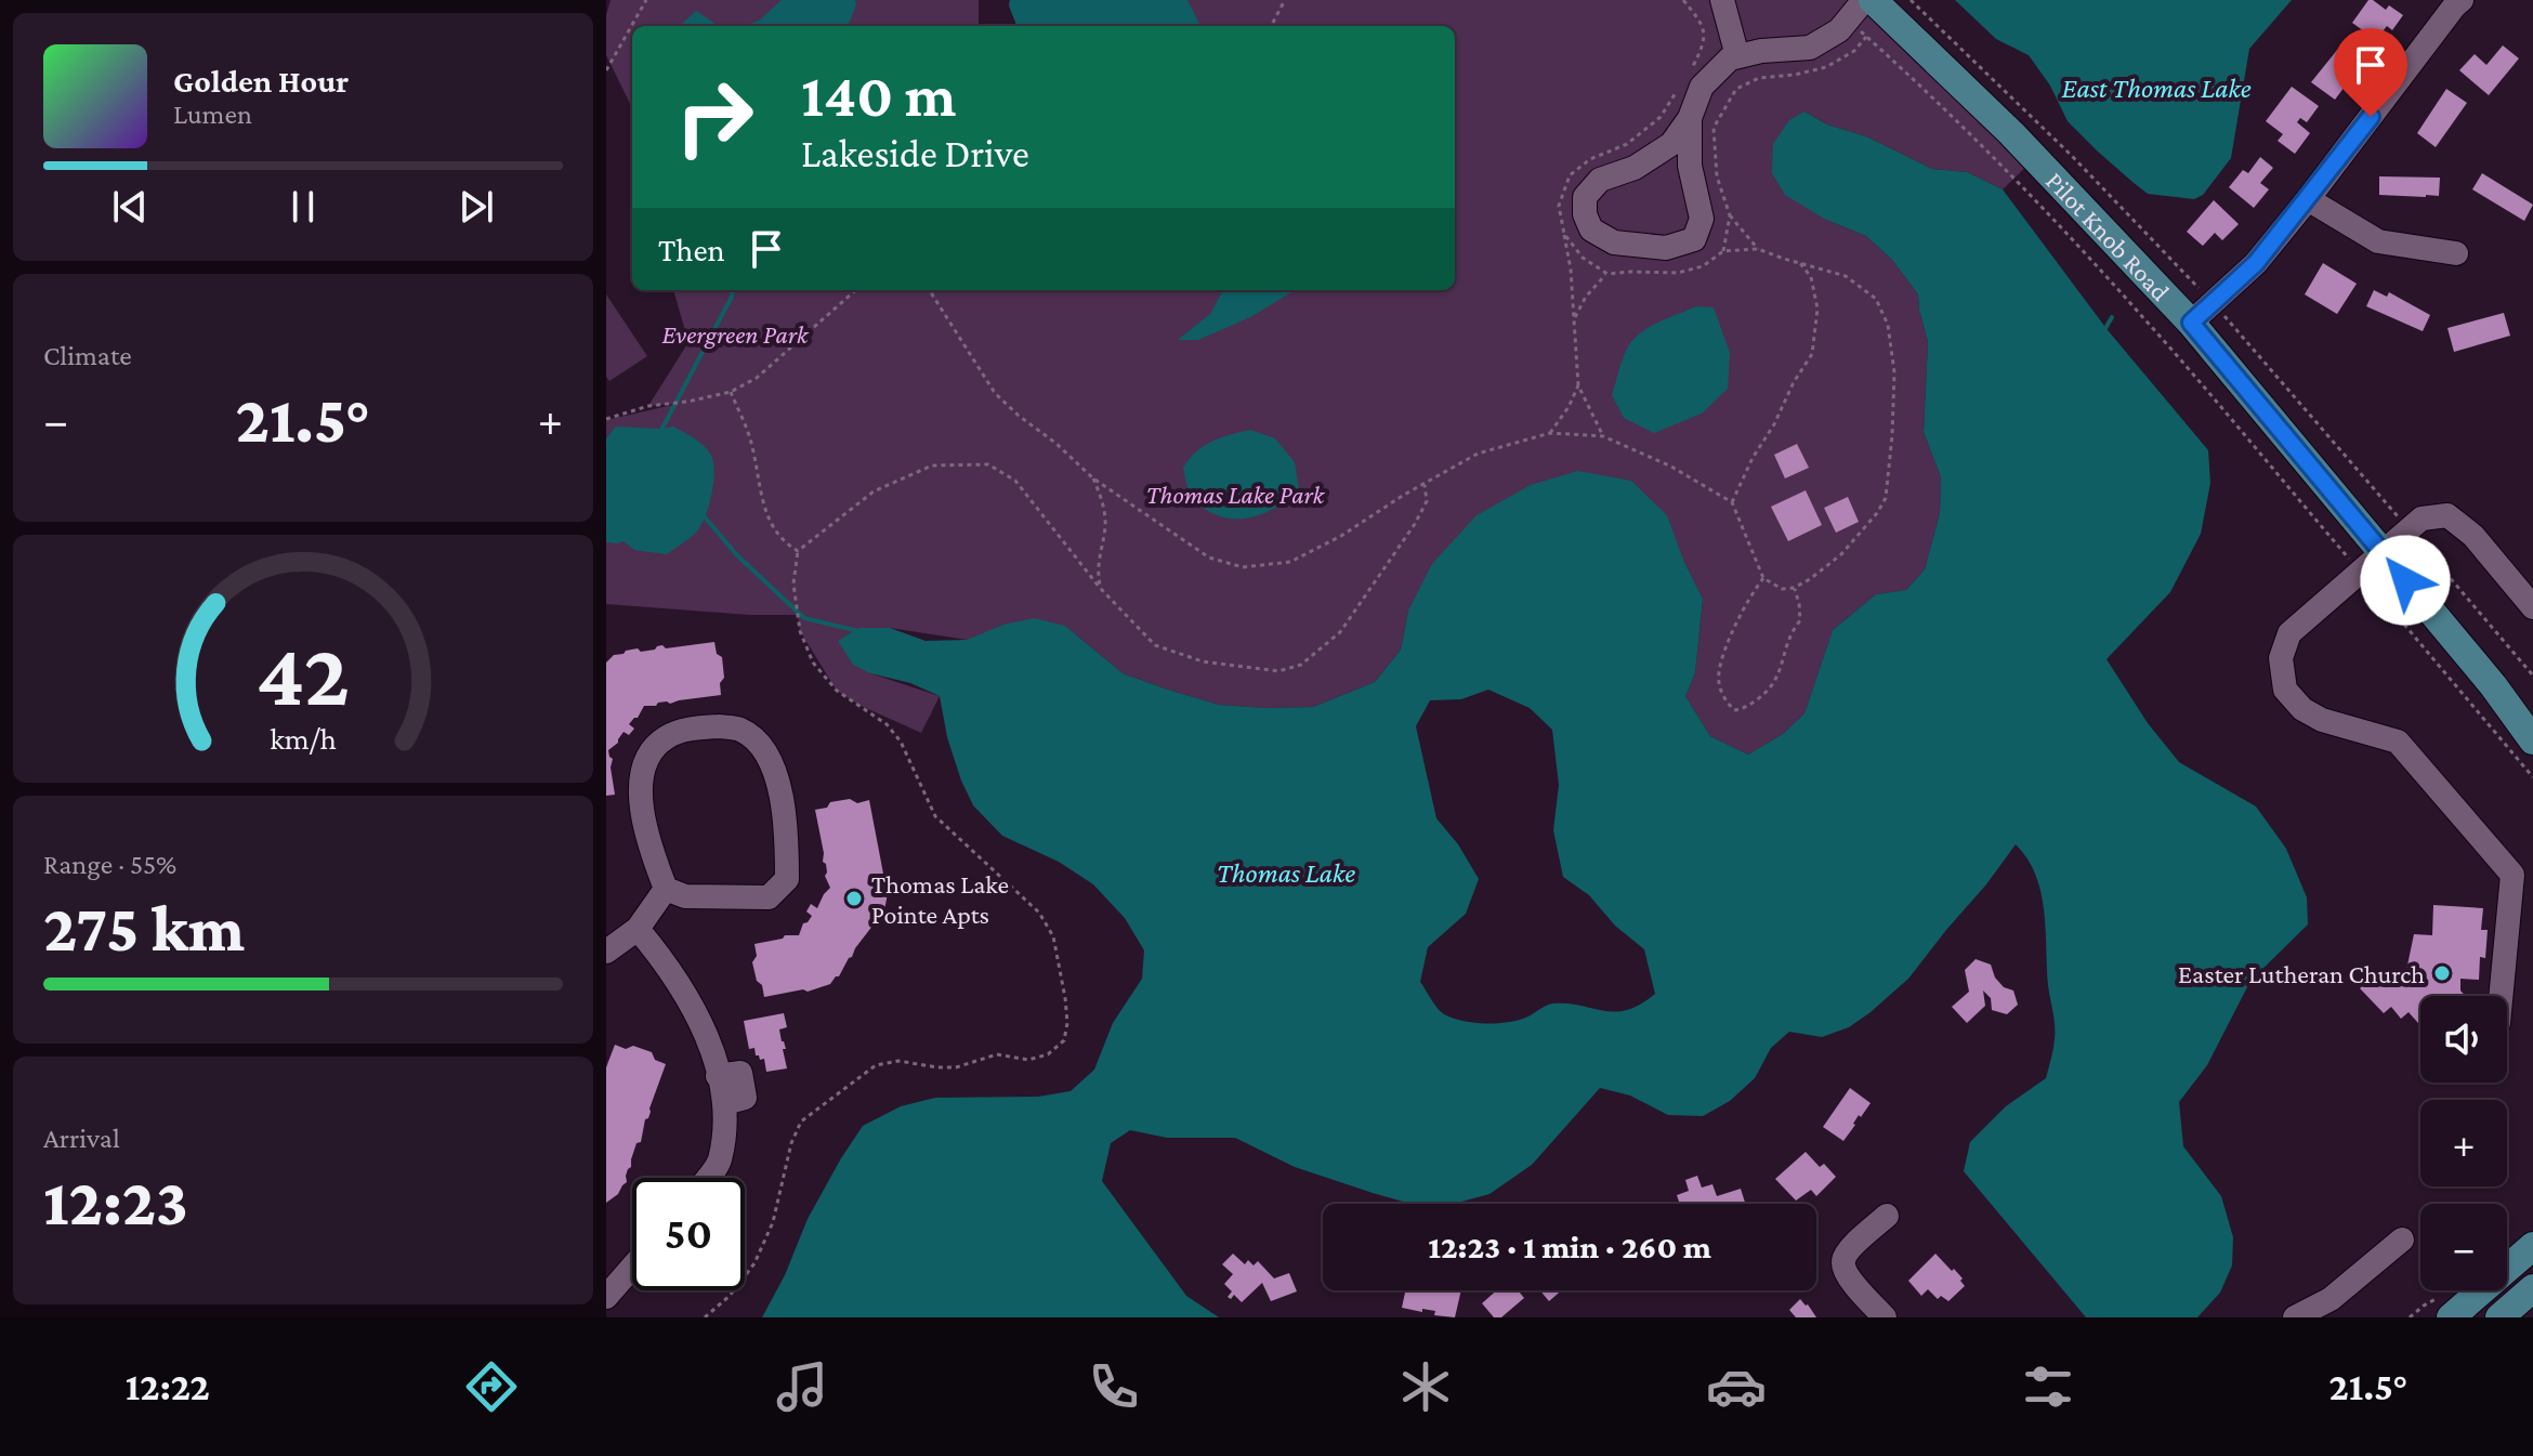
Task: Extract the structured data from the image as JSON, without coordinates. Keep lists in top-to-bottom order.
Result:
{
  "streets": {
    "main road": ["Pilot Knob Road"]
  },
  "water": ["East Thomas Lake", "Thomas Lake"],
  "parks": ["Evergreen Park", "Thomas Lake Park"],
  "places": ["Thomas Lake Pointe Apts", "Easter Lutheran Church"],
  "page": {
    "turn": ["140 m", "Lakeside Drive"],
    "song": ["Golden Hour", "Lumen"],
    "then": "Then",
    "tile": [
      "Climate",
      ["Range · 55%", "275 km"],
      ["Arrival", "12:23"]
    ],
    "heat": ["−", "21.5°", "+"],
    "map_buttons": ["+", "−"],
    "limit": "50",
    "trip": "12:23 · 1 min · 260 m",
    "tabs": ["12:22", "21.5°"],
    "gauge": ["42", "km/h"]
  }
}
